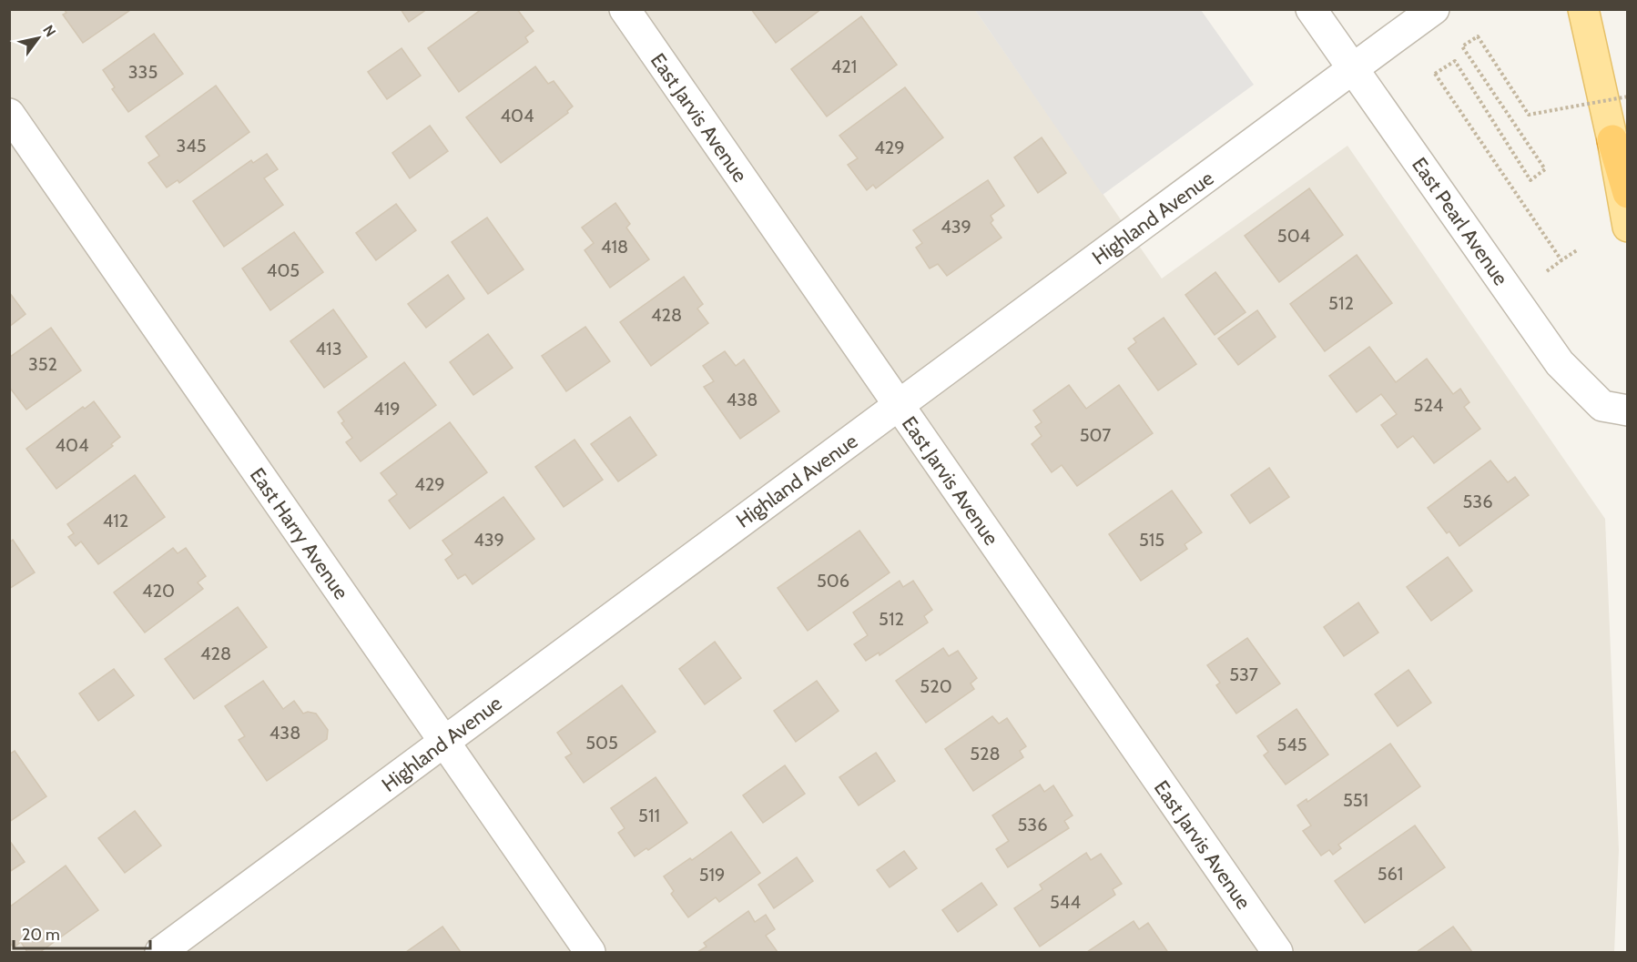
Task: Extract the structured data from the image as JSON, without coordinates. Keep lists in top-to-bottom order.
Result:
{
  "streets": {
    "street": [
      "East Jarvis Avenue",
      "Highland Avenue",
      "East Pearl Avenue",
      "East Harry Avenue"
    ]
  },
  "crossings": [
    ["East Jarvis Avenue", "Highland Avenue"],
    ["Highland Avenue", "East Pearl Avenue"],
    ["Highland Avenue", "East Harry Avenue"]
  ],
  "house_numbers": [
    "421",
    "335",
    "404",
    "345",
    "429",
    "439",
    "504",
    "418",
    "405",
    "512",
    "428",
    "413",
    "352",
    "438",
    "524",
    "419",
    "507",
    "404",
    "429",
    "536",
    "412",
    "439",
    "515",
    "506",
    "420",
    "512",
    "428",
    "537",
    "520",
    "438",
    "505",
    "545",
    "528",
    "551",
    "511",
    "536",
    "561",
    "519",
    "544"
  ],
  "scale_bar": "20 m",
  "north": "top right"
}
